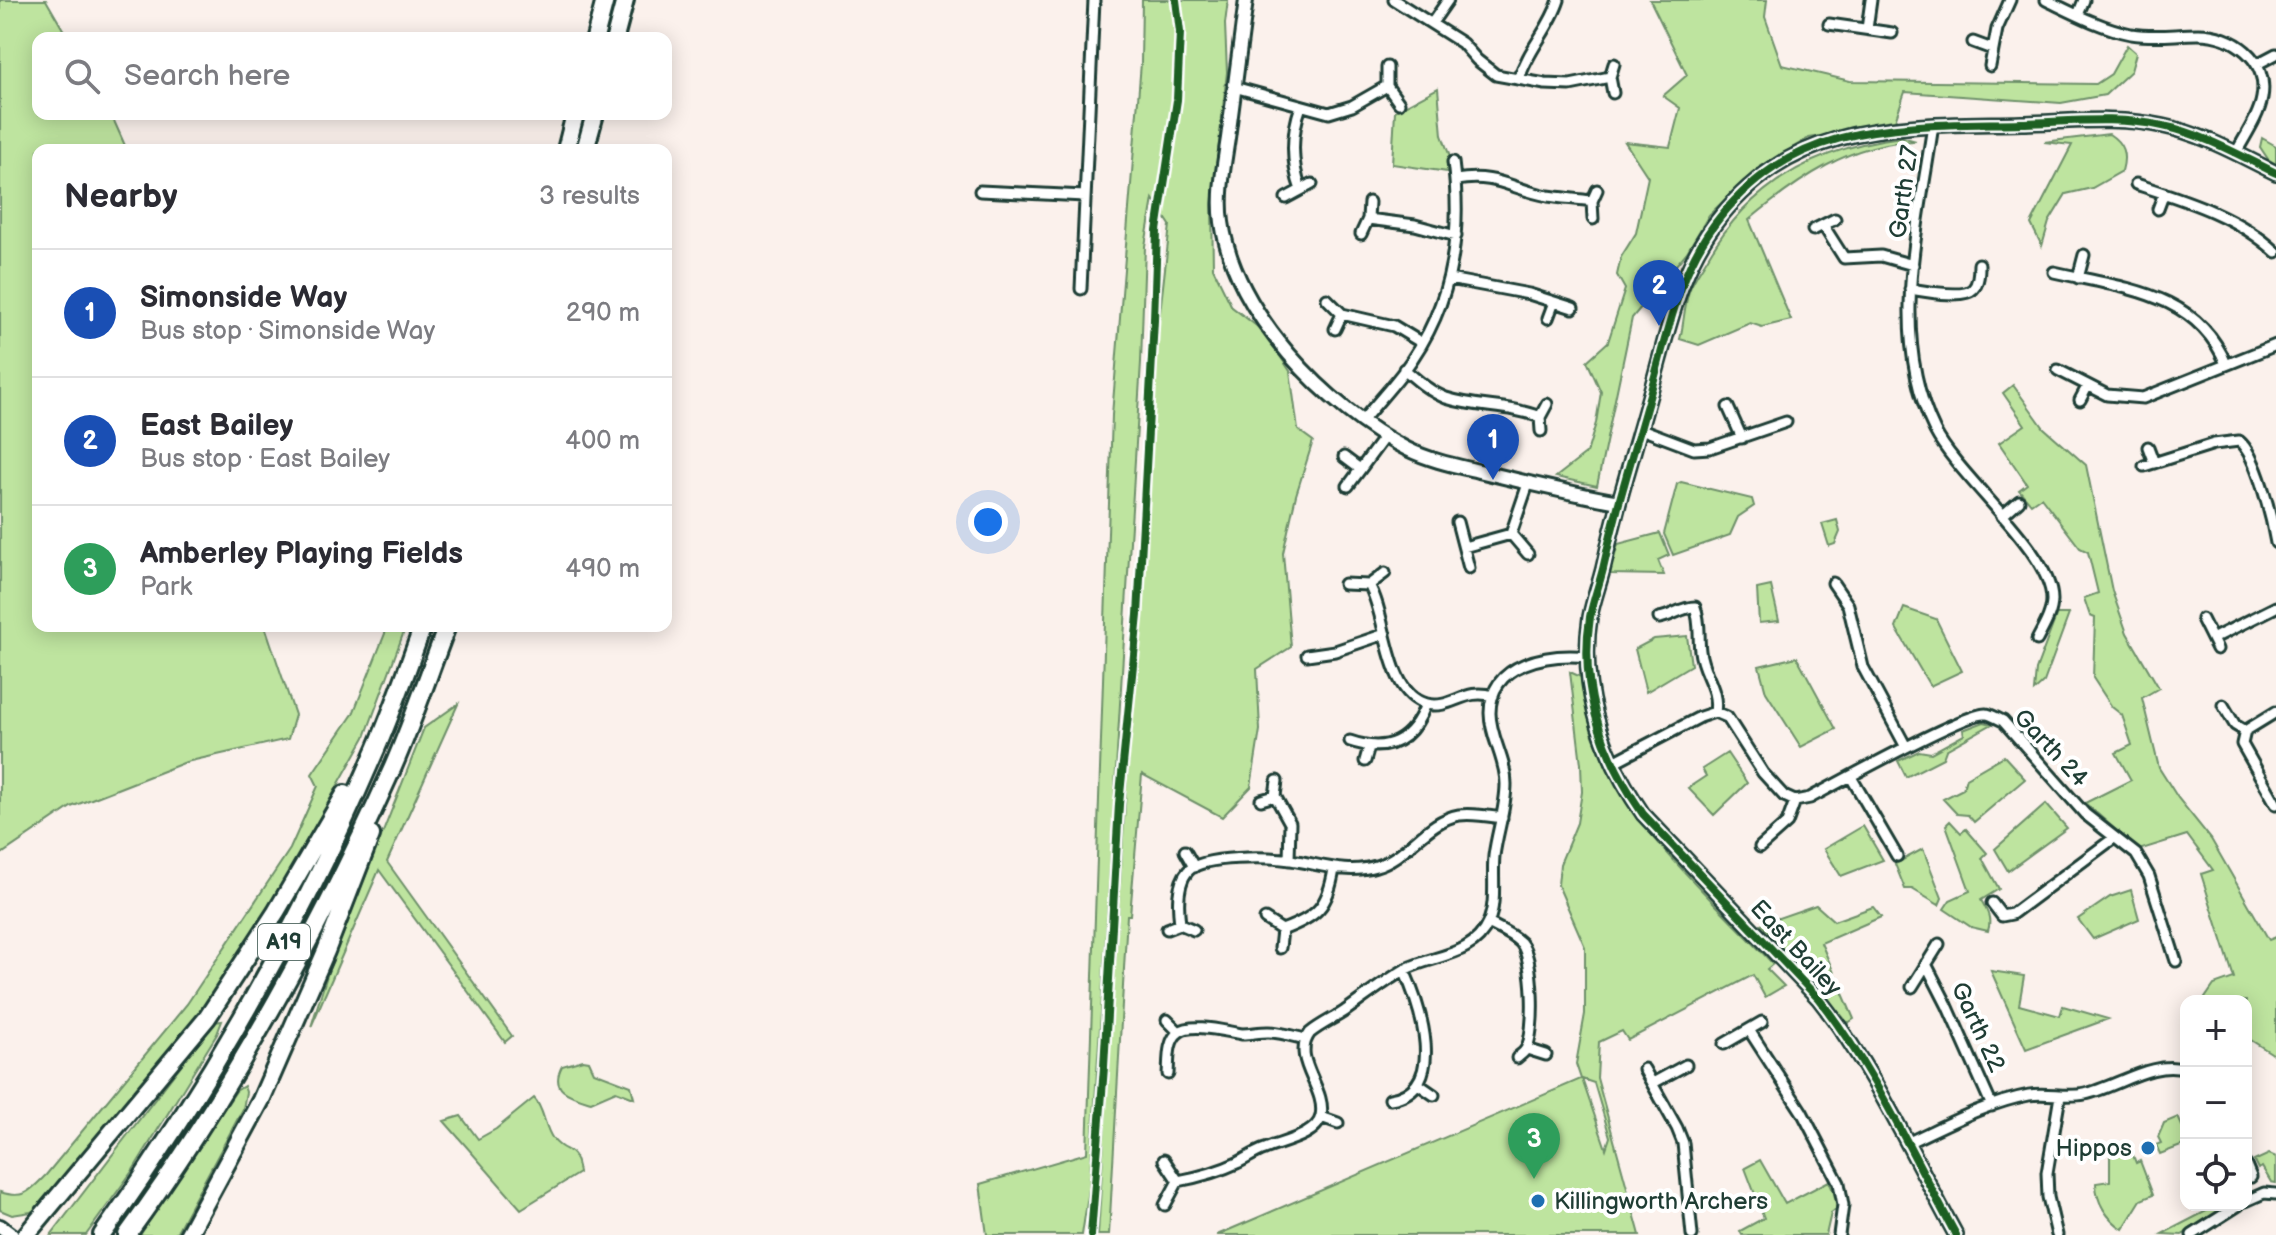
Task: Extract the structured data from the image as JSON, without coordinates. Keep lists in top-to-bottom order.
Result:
{
  "streets": {
    "highway": ["A19"],
    "street": [
      "Garth 27",
      "Garth 24",
      "East Bailey",
      "Garth 22"
    ]
  },
  "crossings": [
    ["Garth 27", "East Bailey"],
    ["East Bailey", "Garth 22"]
  ],
  "places": ["Hippos", "Killingworth Archers"],
  "page": {
    "search": "Search here",
    "heading": ["Nearby", "3 results"],
    "list": [
      {
        "mark": "1",
        "name": "Simonside Way",
        "note": "Bus stop · Simonside Way",
        "value": "290 m"
      },
      {
        "mark": "2",
        "name": "East Bailey",
        "note": "Bus stop · East Bailey",
        "value": "400 m"
      },
      {
        "mark": "3",
        "name": "Amberley Playing Fields",
        "note": "Park",
        "value": "490 m"
      }
    ],
    "pins": ["2", "1", "3"],
    "map_buttons": ["+", "−"]
  }
}
